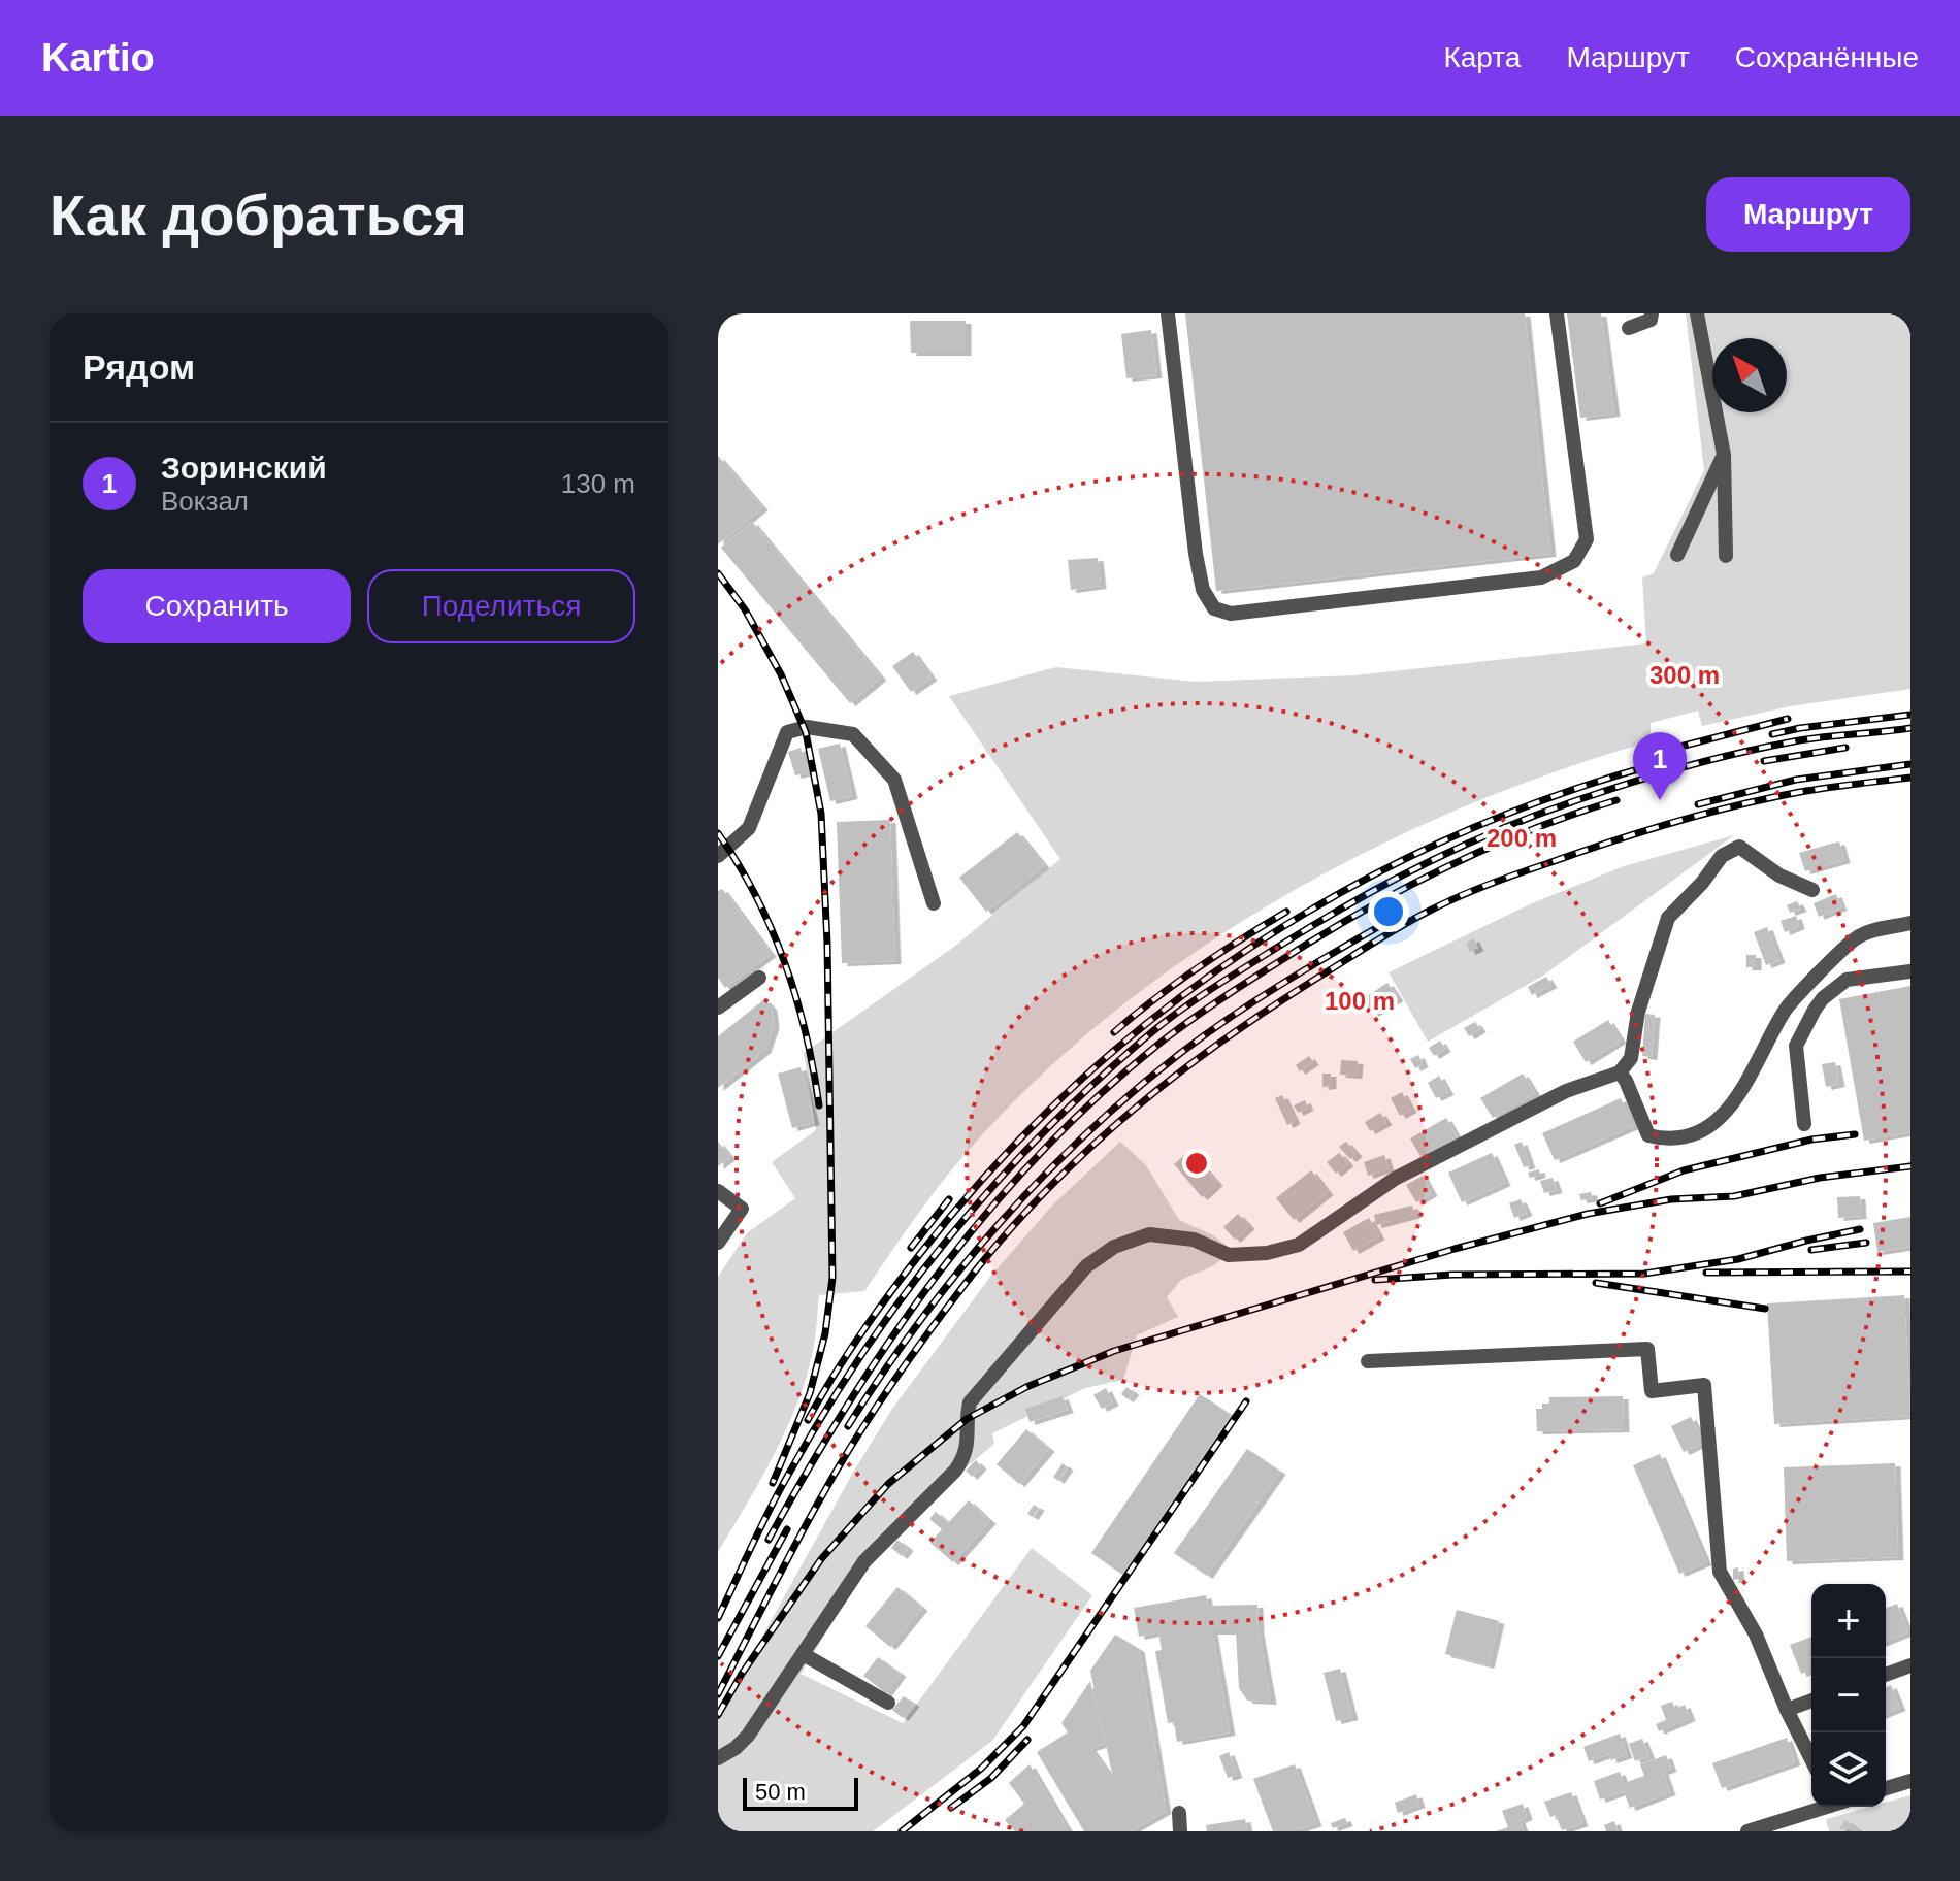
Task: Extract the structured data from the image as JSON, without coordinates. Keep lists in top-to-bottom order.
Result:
{
  "scale_bar": "50 m",
  "north": "top left",
  "page": {
    "header": "Kartio",
    "nav": ["Карта", "Маршрут", "Сохранённые"],
    "buttons": [
      "Маршрут",
      ["Сохранить", "Поделиться"]
    ],
    "title": "Как добраться",
    "heading": "Рядом",
    "list": [
      {
        "mark": "1",
        "name": "Зоринский",
        "note": "Вокзал",
        "value": "130 m"
      }
    ],
    "pins": "1",
    "map_buttons": ["+", "−"],
    "scale": "50 m"
  },
  "rings": ["300 m", "200 m", "100 m"]
}
